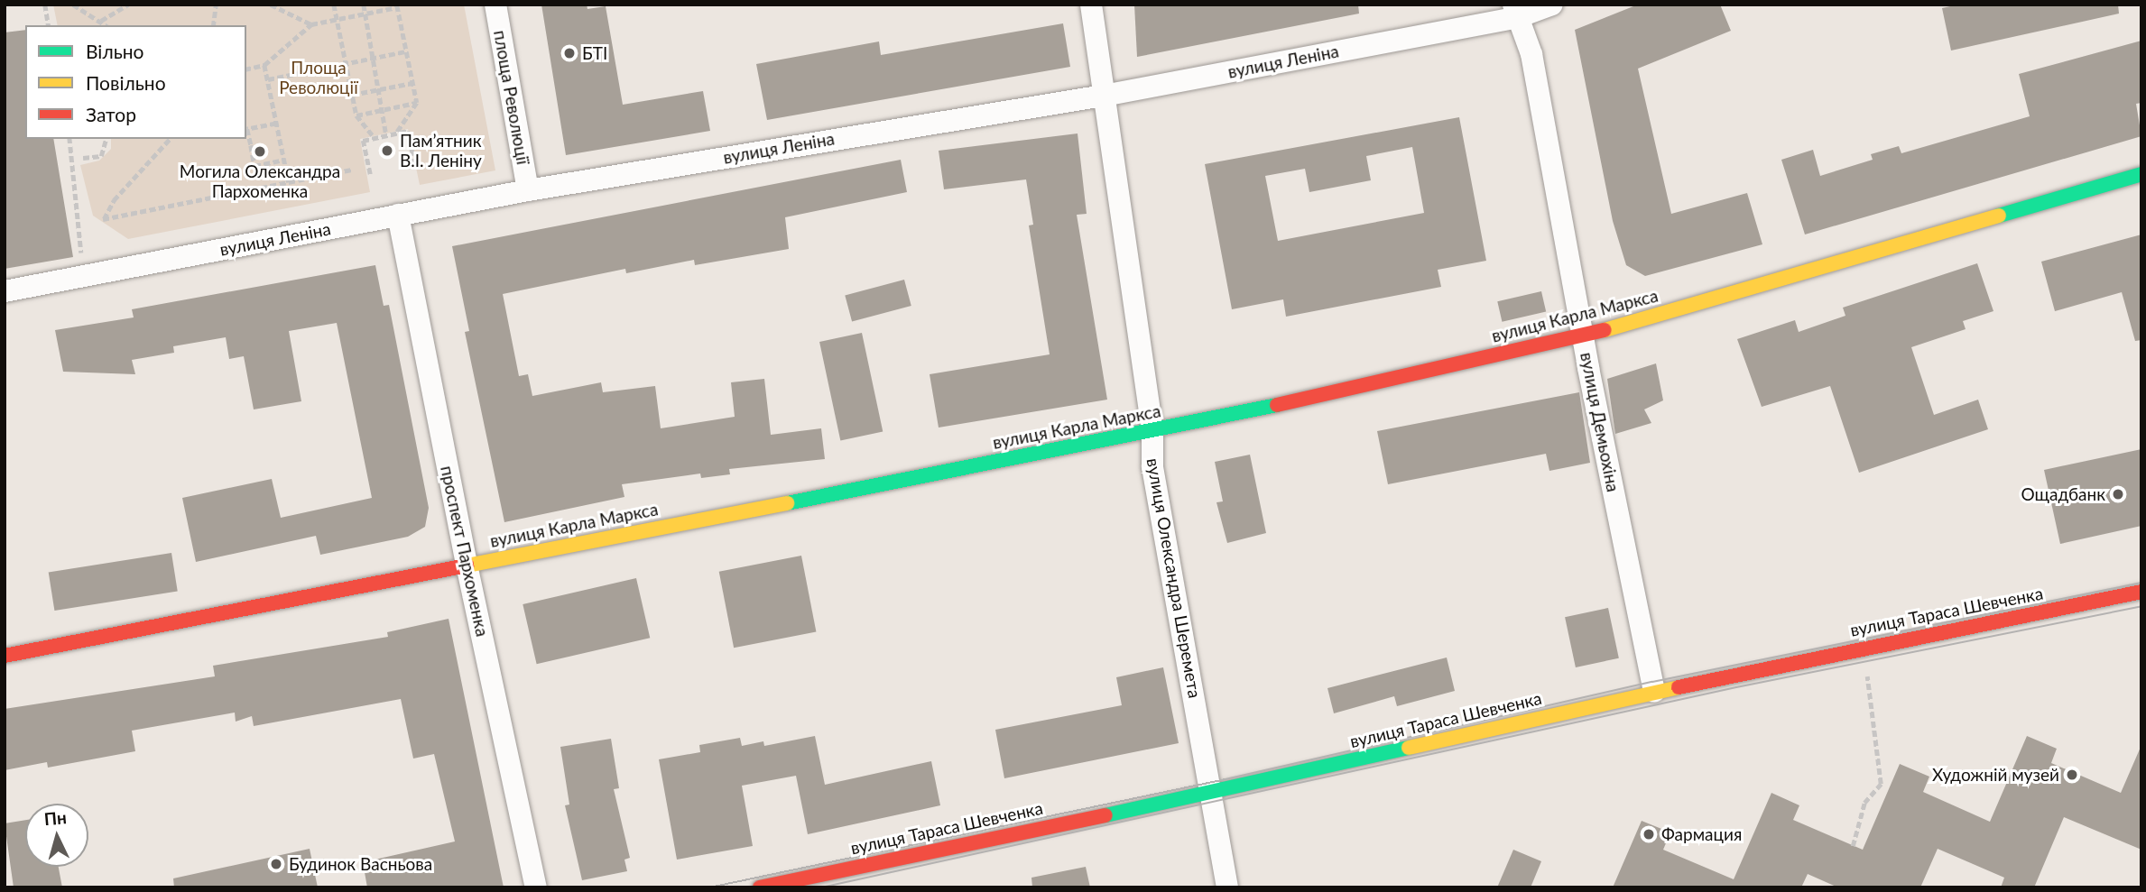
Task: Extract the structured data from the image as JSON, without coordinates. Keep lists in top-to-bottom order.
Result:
{
  "streets": {
    "main road": ["вулиця Карла Маркса", "вулиця Тараса Шевченка"],
    "street": [
      "вулиця Леніна",
      "площа Революції",
      "вулиця Демьохіна",
      "проспект Пархоменка",
      "вулиця Олександра Шеремета"
    ]
  },
  "crossings": [
    ["вулиця Леніна", "площа Революції"],
    ["вулиця Леніна", "вулиця Демьохіна"],
    ["вулиця Леніна", "проспект Пархоменка"],
    ["вулиця Леніна", "вулиця Олександра Шеремета"],
    ["вулиця Карла Маркса", "вулиця Демьохіна"],
    ["вулиця Карла Маркса", "проспект Пархоменка"],
    ["вулиця Карла Маркса", "вулиця Олександра Шеремета"],
    ["вулиця Демьохіна", "вулиця Тараса Шевченка"],
    ["вулиця Олександра Шеремета", "вулиця Тараса Шевченка"]
  ],
  "parks": ["Площа Революції"],
  "places": [
    "БТІ",
    "Пам’ятник В.І. Леніну",
    "Могила Олександра Пархоменка",
    "Ощадбанк",
    "Художній музей",
    "Фармация",
    "Будинок Васньова"
  ],
  "legend": ["Вільно", "Повільно", "Затор"],
  "north": "top"
}
